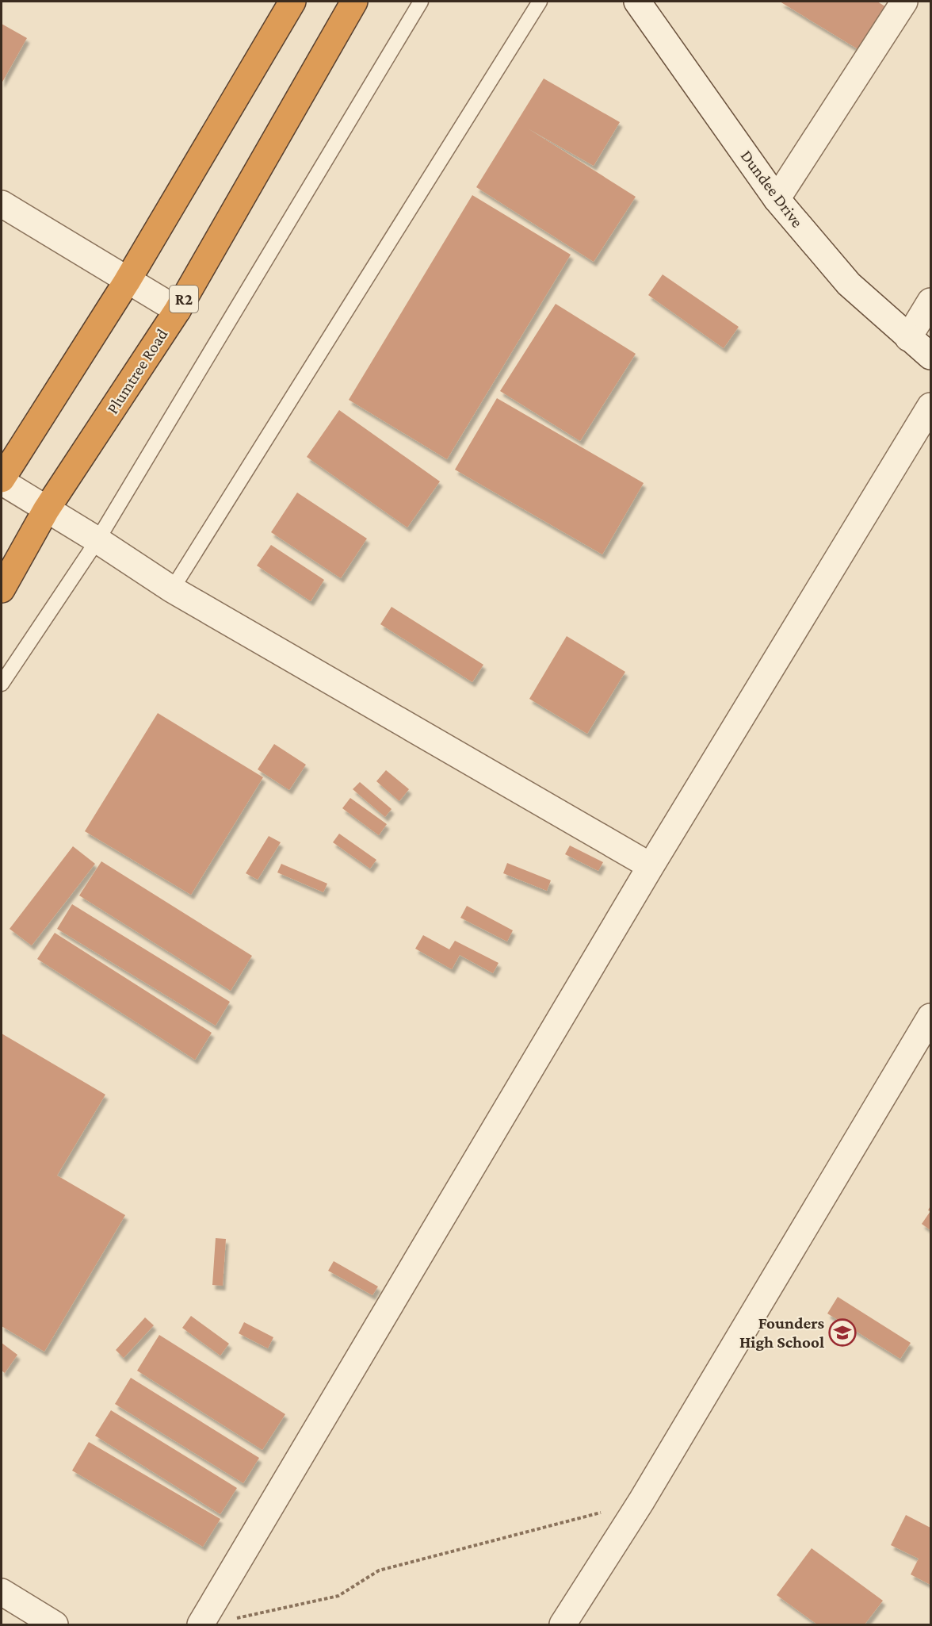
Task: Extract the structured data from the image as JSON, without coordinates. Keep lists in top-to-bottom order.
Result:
{
  "streets": {
    "highway": ["R2", "Plumtree Road"],
    "street": ["Dundee Drive"]
  },
  "places": {
    "school or university": ["Founders High School"]
  }
}
